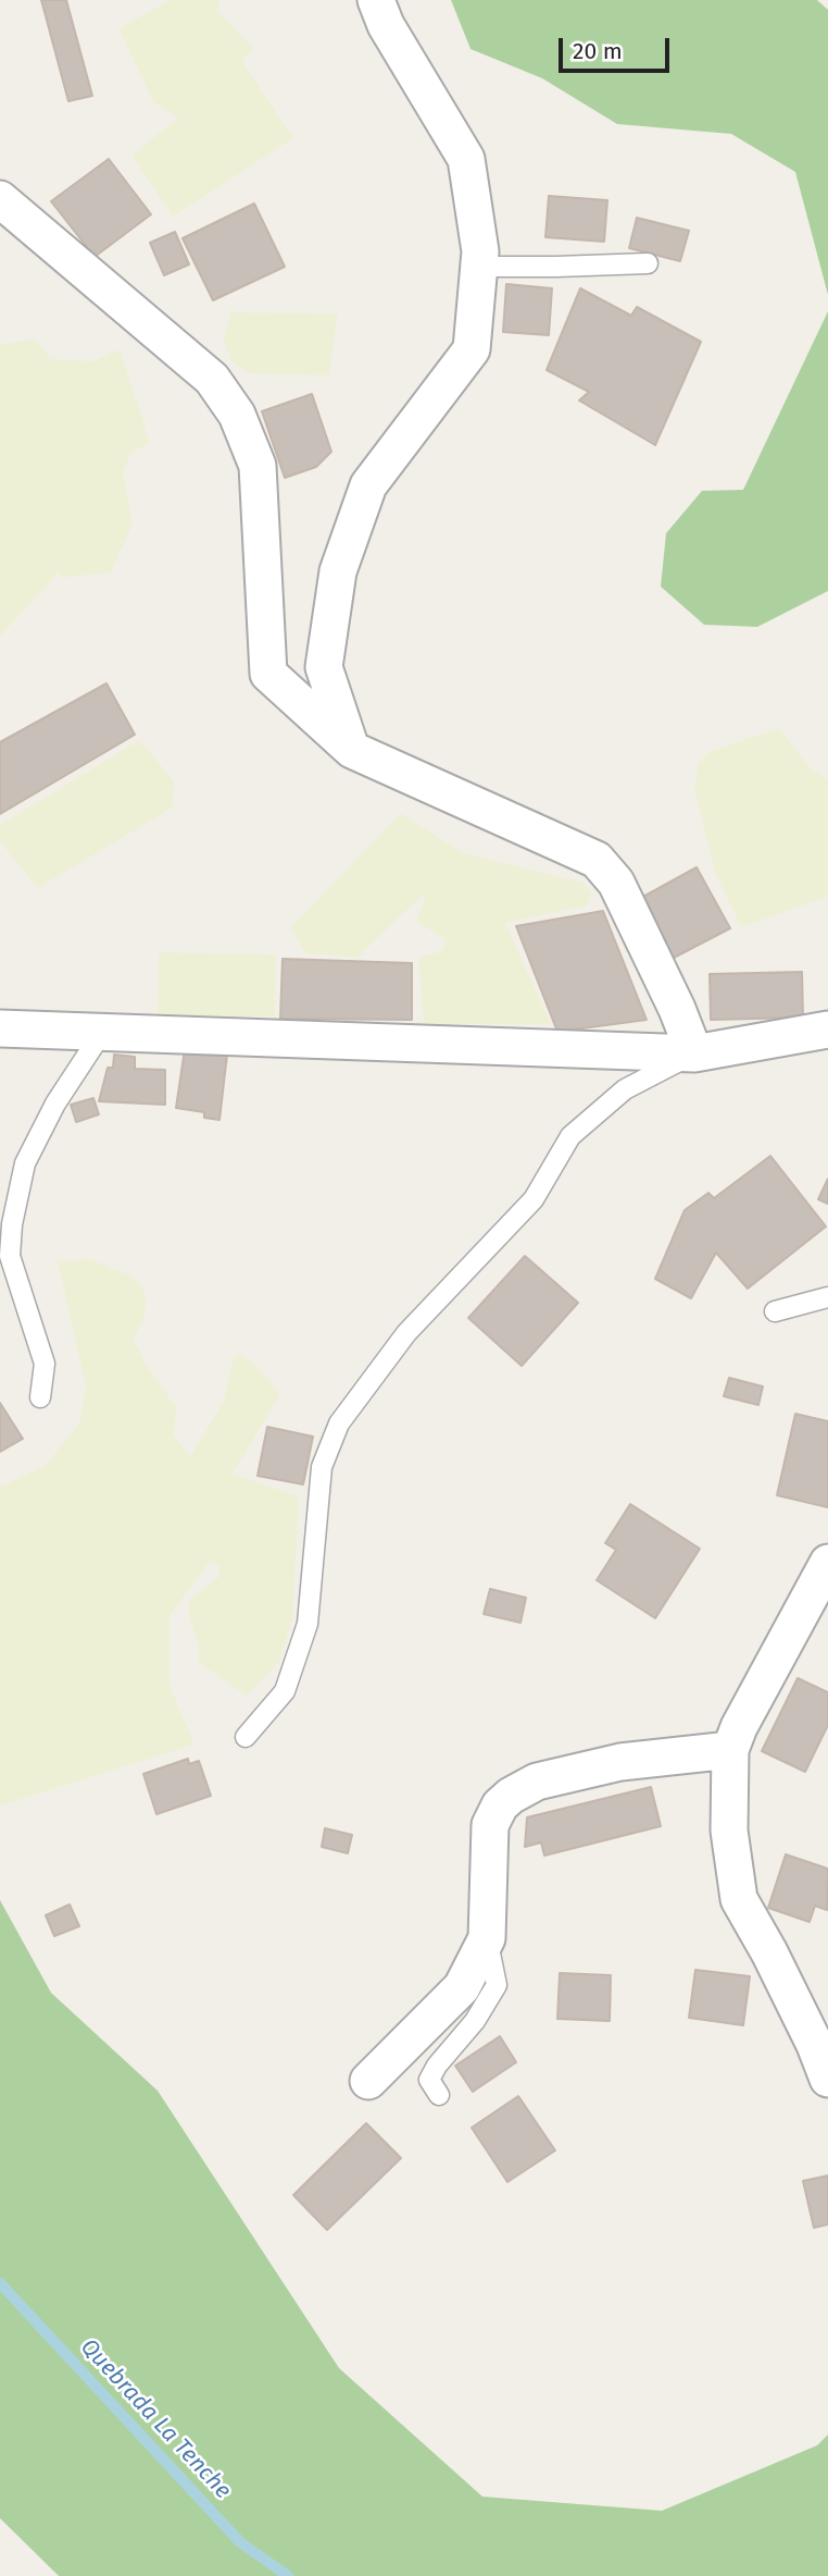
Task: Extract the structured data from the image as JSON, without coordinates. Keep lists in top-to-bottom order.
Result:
{
  "water": ["Quebrada La Tenche"],
  "scale_bar": "20 m"
}
